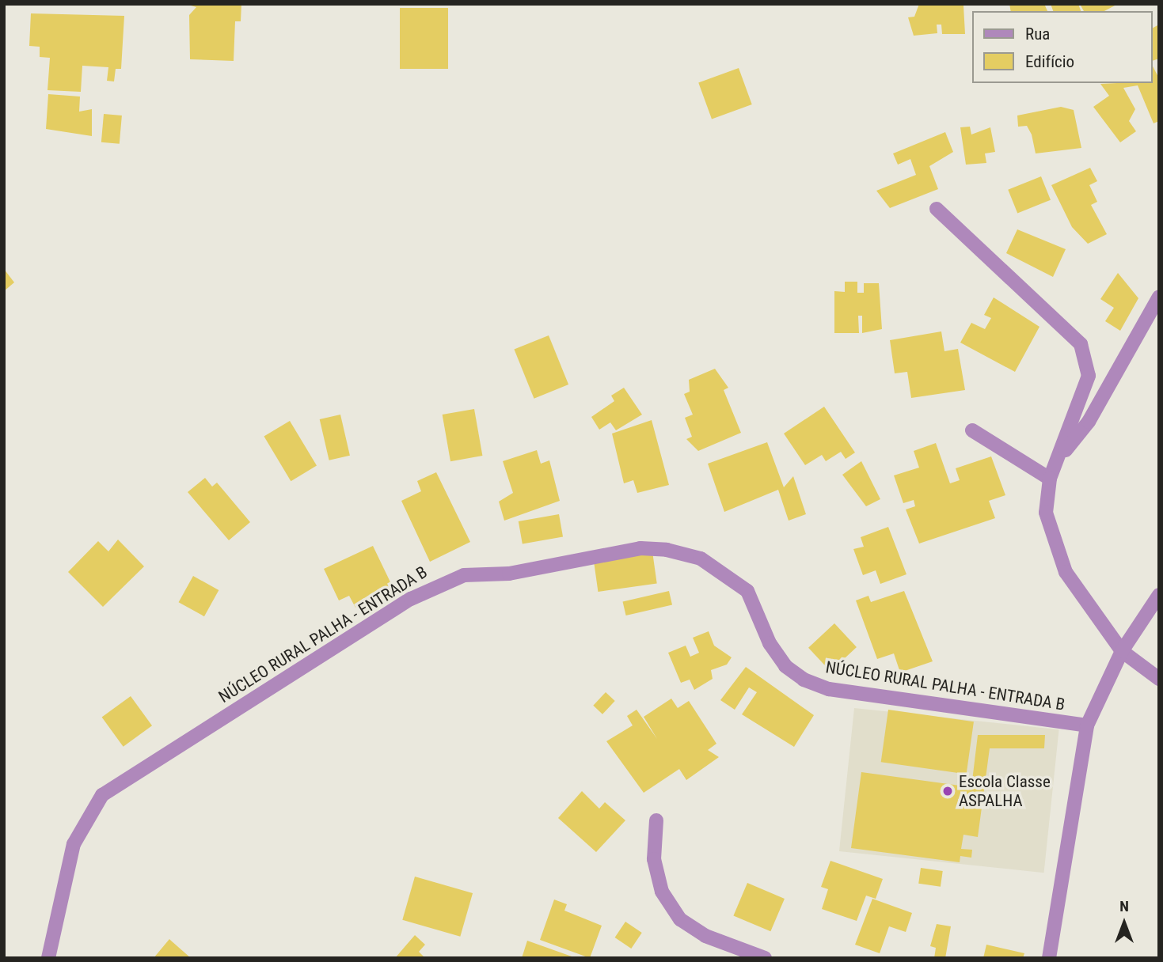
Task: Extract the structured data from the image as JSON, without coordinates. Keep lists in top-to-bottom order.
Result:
{
  "streets": {
    "street": ["NÚCLEO RURAL PALHA - ENTRADA B"]
  },
  "places": ["Escola Classe ASPALHA"],
  "legend": ["Rua", "Edifício"],
  "north": "top"
}
